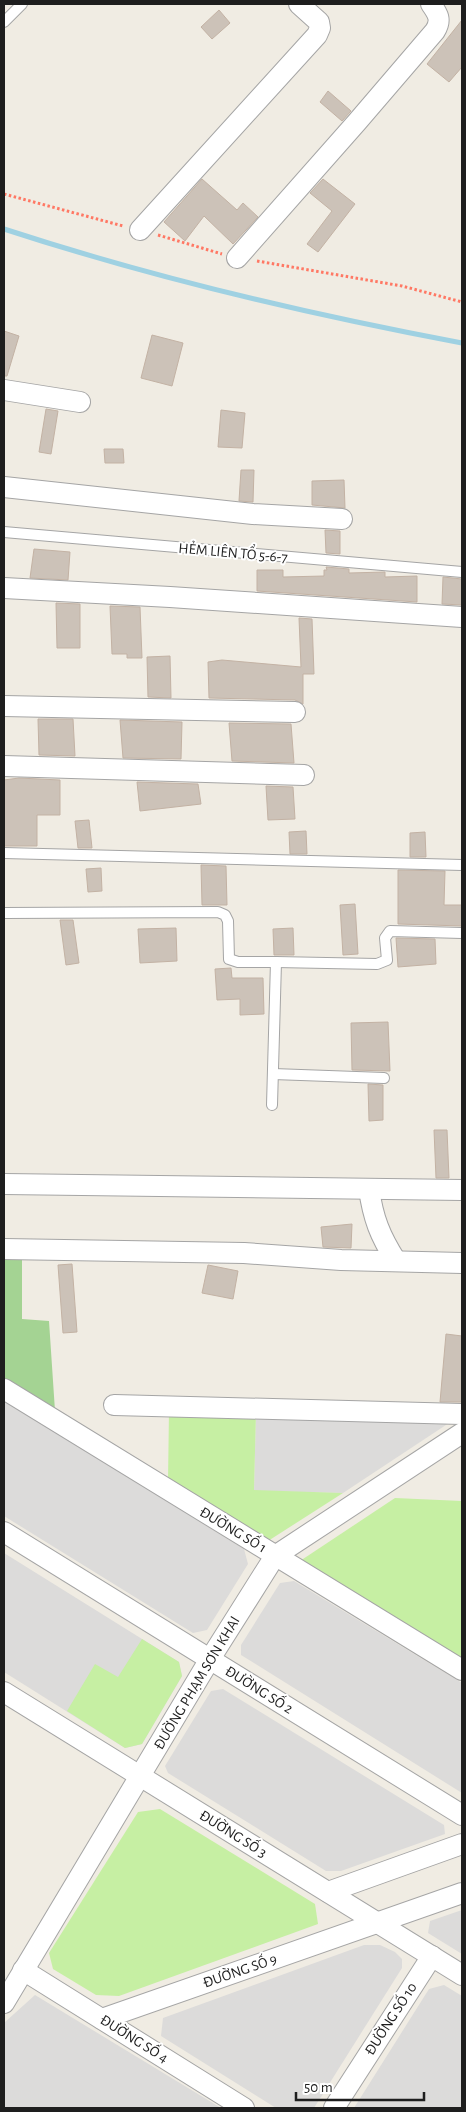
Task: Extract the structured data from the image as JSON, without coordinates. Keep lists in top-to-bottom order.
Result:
{
  "streets": {
    "street": [
      "ĐƯỜNG SỐ 1",
      "ĐƯỜNG PHẠM SƠN KHAI",
      "ĐƯỜNG SỐ 2",
      "ĐƯỜNG SỐ 3",
      "ĐƯỜNG SỐ 9",
      "ĐƯỜNG SỐ 10",
      "ĐƯỜNG SỐ 4"
    ],
    "lane": ["HẺM LIÊN TỔ 5-6-7"]
  },
  "crossings": [
    ["ĐƯỜNG SỐ 1", "ĐƯỜNG PHẠM SƠN KHAI"],
    ["ĐƯỜNG PHẠM SƠN KHAI", "ĐƯỜNG SỐ 2"],
    ["ĐƯỜNG PHẠM SƠN KHAI", "ĐƯỜNG SỐ 3"],
    ["ĐƯỜNG PHẠM SƠN KHAI", "ĐƯỜNG SỐ 4"],
    ["ĐƯỜNG SỐ 3", "ĐƯỜNG SỐ 9"],
    ["ĐƯỜNG SỐ 3", "ĐƯỜNG SỐ 10"],
    ["ĐƯỜNG SỐ 9", "ĐƯỜNG SỐ 4"]
  ],
  "scale_bar": "50 m"
}
